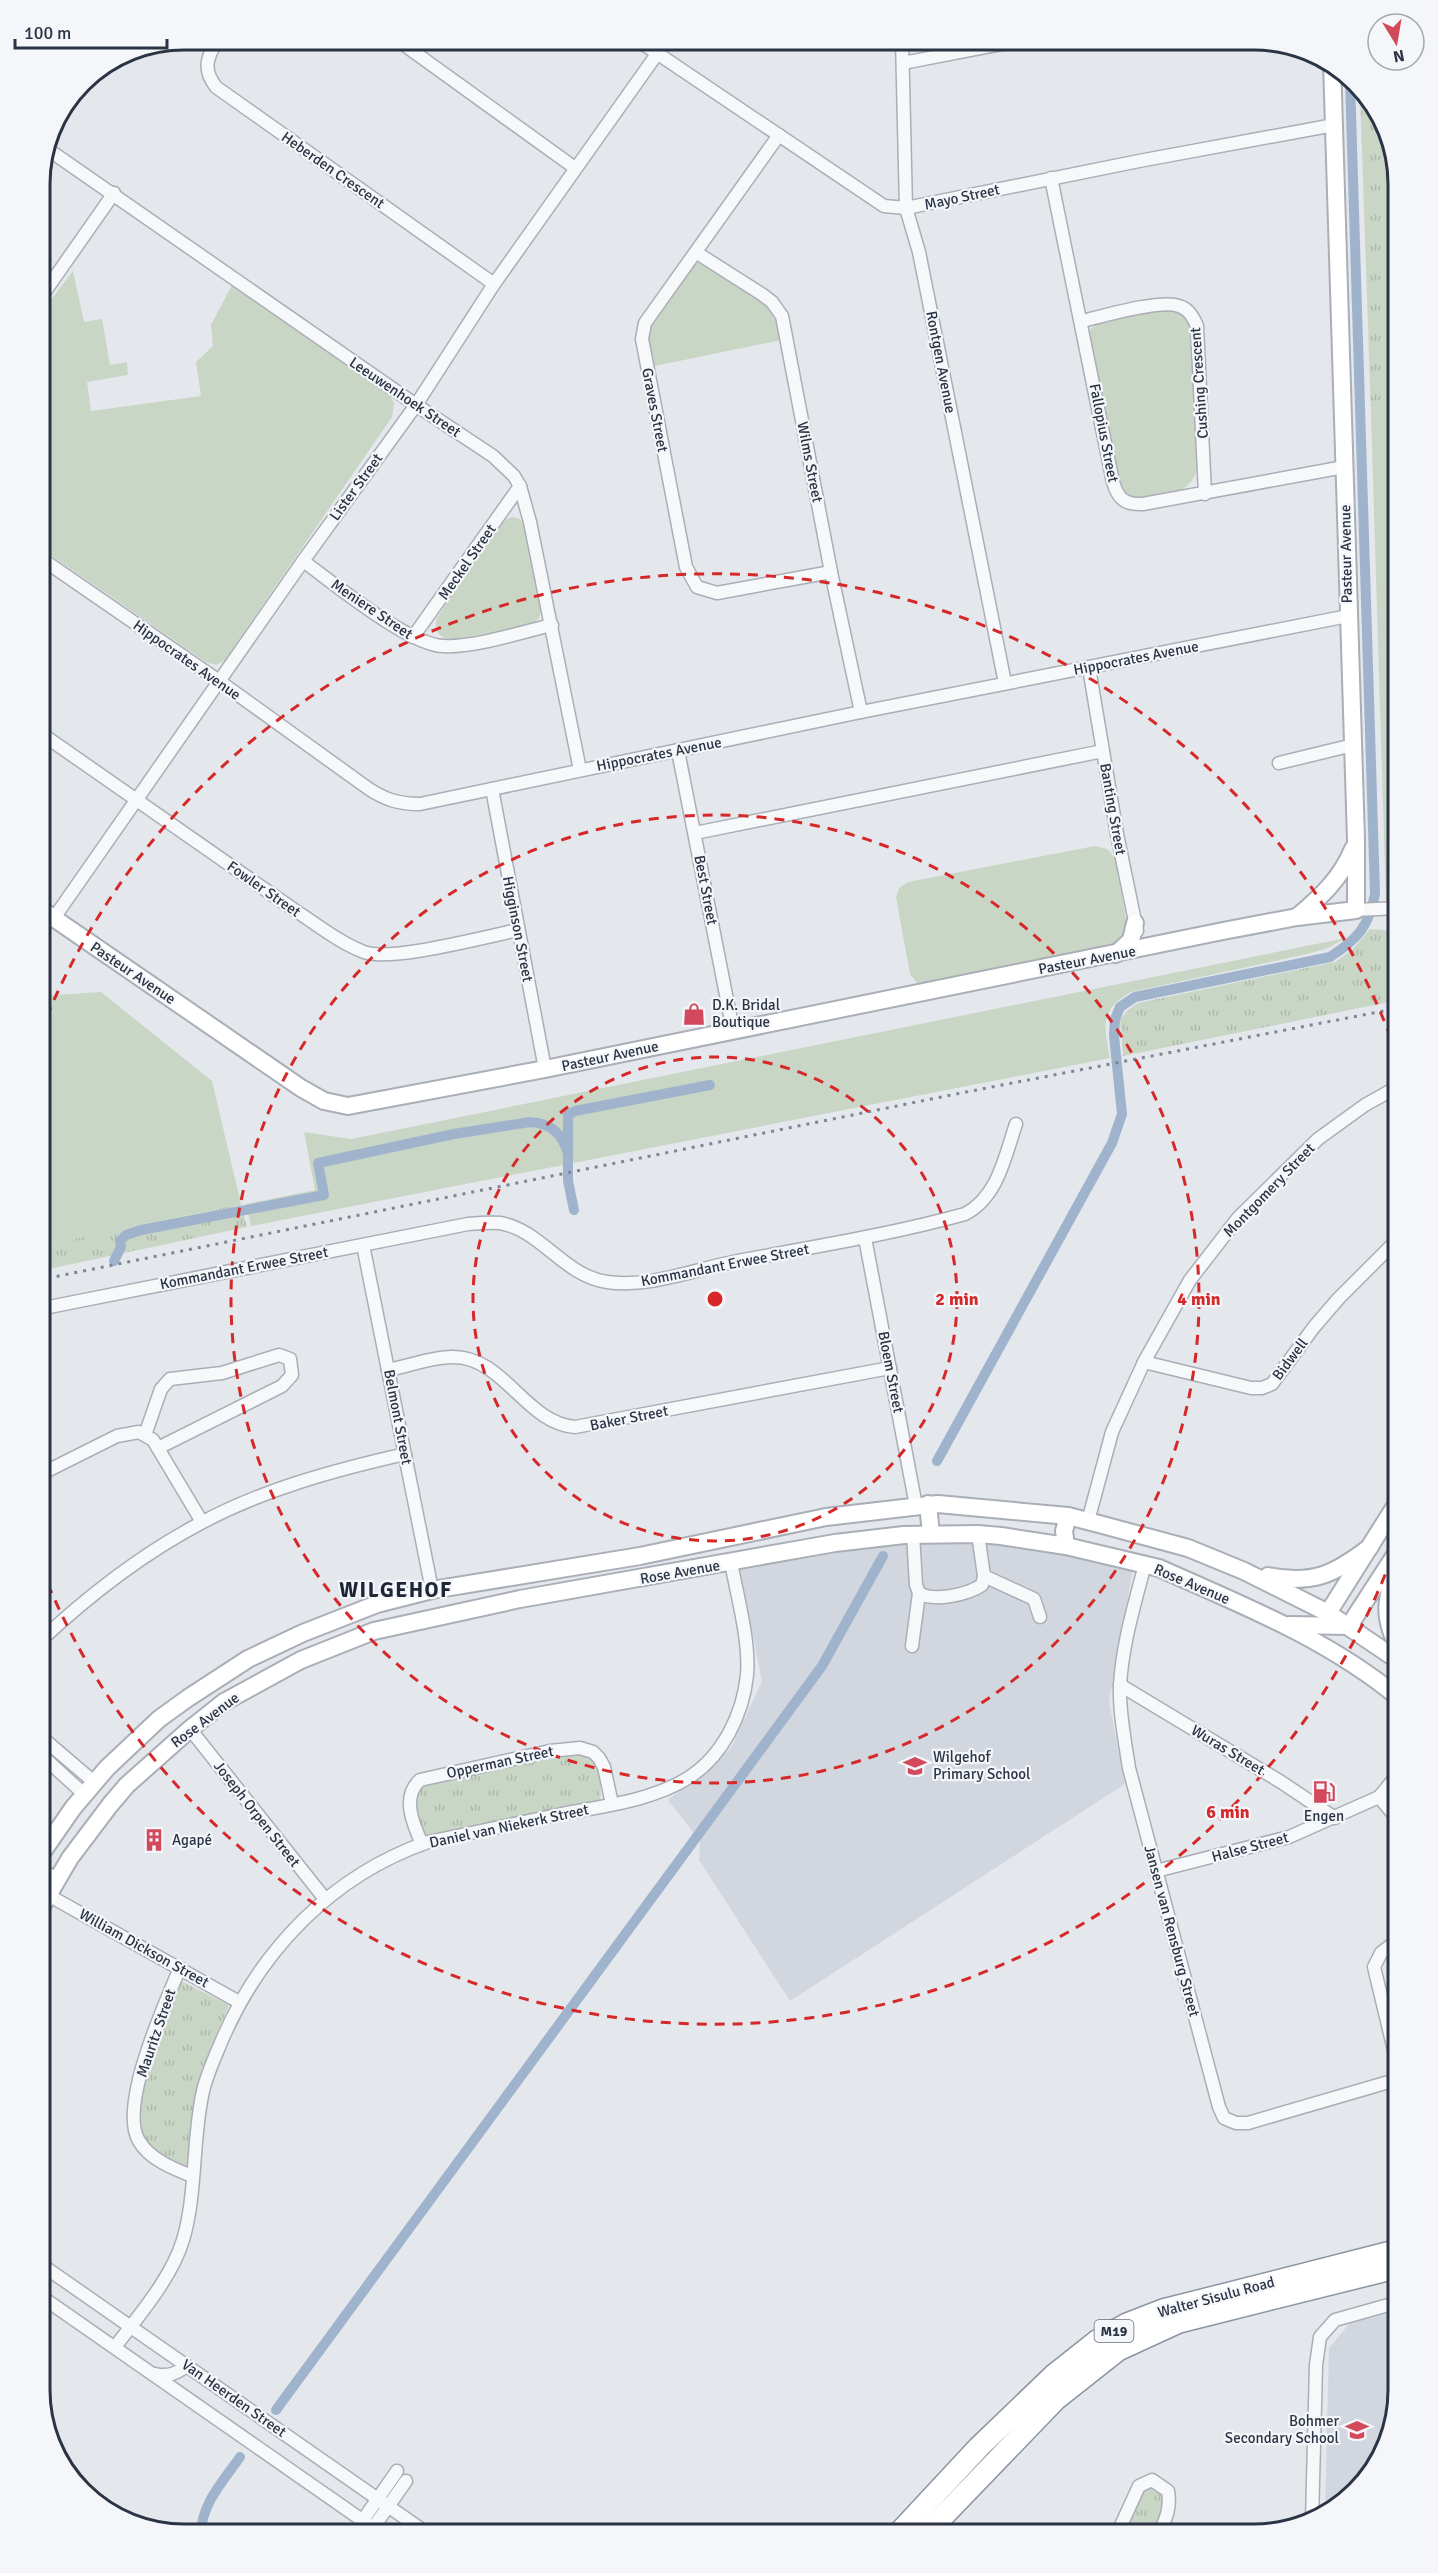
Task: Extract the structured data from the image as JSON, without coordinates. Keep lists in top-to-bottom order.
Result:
{
  "streets": {
    "highway": ["Walter Sisulu Road", "M19"],
    "street": [
      "Heberden Crescent",
      "Mayo Street",
      "Rontgen Avenue",
      "Cushing Crescent",
      "Leeuwenhoek Street",
      "Graves Street",
      "Fallopius Street",
      "Wilms Street",
      "Lister Street",
      "Pasteur Avenue",
      "Meckel Street",
      "Meniere Street",
      "Hippocrates Avenue",
      "Banting Street",
      "Fowler Street",
      "Best Street",
      "Higginson Street",
      "Montgomery Street",
      "Kommandant Erwee Street",
      "Bidwell",
      "Bloem Street",
      "Belmont Street",
      "Baker Street",
      "Rose Avenue",
      "Wuras Street",
      "Opperman Street",
      "Joseph Orpen Street",
      "Daniel van Niekerk Street",
      "Halse Street",
      "Jansen van Rensburg Street",
      "William Dickson Street",
      "Mauritz Street",
      "Van Heerden Street"
    ]
  },
  "crossings": [
    ["Heberden Crescent", "Lister Street"],
    ["Mayo Street", "Rontgen Avenue"],
    ["Mayo Street", "Graves Street"],
    ["Mayo Street", "Fallopius Street"],
    ["Mayo Street", "Lister Street"],
    ["Mayo Street", "Pasteur Avenue"],
    ["Rontgen Avenue", "Hippocrates Avenue"],
    ["Cushing Crescent", "Fallopius Street"],
    ["Leeuwenhoek Street", "Lister Street"],
    ["Leeuwenhoek Street", "Meckel Street"],
    ["Leeuwenhoek Street", "Meniere Street"],
    ["Leeuwenhoek Street", "Hippocrates Avenue"],
    ["Graves Street", "Wilms Street"],
    ["Fallopius Street", "Pasteur Avenue"],
    ["Wilms Street", "Hippocrates Avenue"],
    ["Lister Street", "Pasteur Avenue"],
    ["Lister Street", "Meniere Street"],
    ["Lister Street", "Hippocrates Avenue"],
    ["Lister Street", "Fowler Street"],
    ["Pasteur Avenue", "Hippocrates Avenue"],
    ["Pasteur Avenue", "Banting Street"],
    ["Pasteur Avenue", "Best Street"],
    ["Pasteur Avenue", "Higginson Street"],
    ["Meckel Street", "Meniere Street"],
    ["Hippocrates Avenue", "Banting Street"],
    ["Hippocrates Avenue", "Best Street"],
    ["Hippocrates Avenue", "Higginson Street"],
    ["Fowler Street", "Higginson Street"],
    ["Montgomery Street", "Bidwell"],
    ["Montgomery Street", "Rose Avenue"],
    ["Kommandant Erwee Street", "Bloem Street"],
    ["Kommandant Erwee Street", "Belmont Street"],
    ["Bloem Street", "Baker Street"],
    ["Bloem Street", "Rose Avenue"],
    ["Belmont Street", "Baker Street"],
    ["Belmont Street", "Rose Avenue"],
    ["Rose Avenue", "Joseph Orpen Street"],
    ["Rose Avenue", "Daniel van Niekerk Street"],
    ["Rose Avenue", "Jansen van Rensburg Street"],
    ["Rose Avenue", "William Dickson Street"],
    ["Wuras Street", "Halse Street"],
    ["Wuras Street", "Jansen van Rensburg Street"],
    ["Opperman Street", "Daniel van Niekerk Street"],
    ["Joseph Orpen Street", "Daniel van Niekerk Street"],
    ["Daniel van Niekerk Street", "William Dickson Street"],
    ["Daniel van Niekerk Street", "Mauritz Street"],
    ["Daniel van Niekerk Street", "Van Heerden Street"],
    ["Halse Street", "Jansen van Rensburg Street"],
    ["William Dickson Street", "Mauritz Street"]
  ],
  "districts": ["WILGEHOF"],
  "places": {
    "shop": ["D.K. Bridal Boutique"],
    "school or university": ["Wilgehof Primary School", "Bohmer Secondary School"],
    "fuel station": ["Engen"],
    "building": ["Agapé"]
  },
  "scale_bar": "100 m",
  "north": "bottom",
  "rings": ["2 min", "4 min", "6 min"]
}
